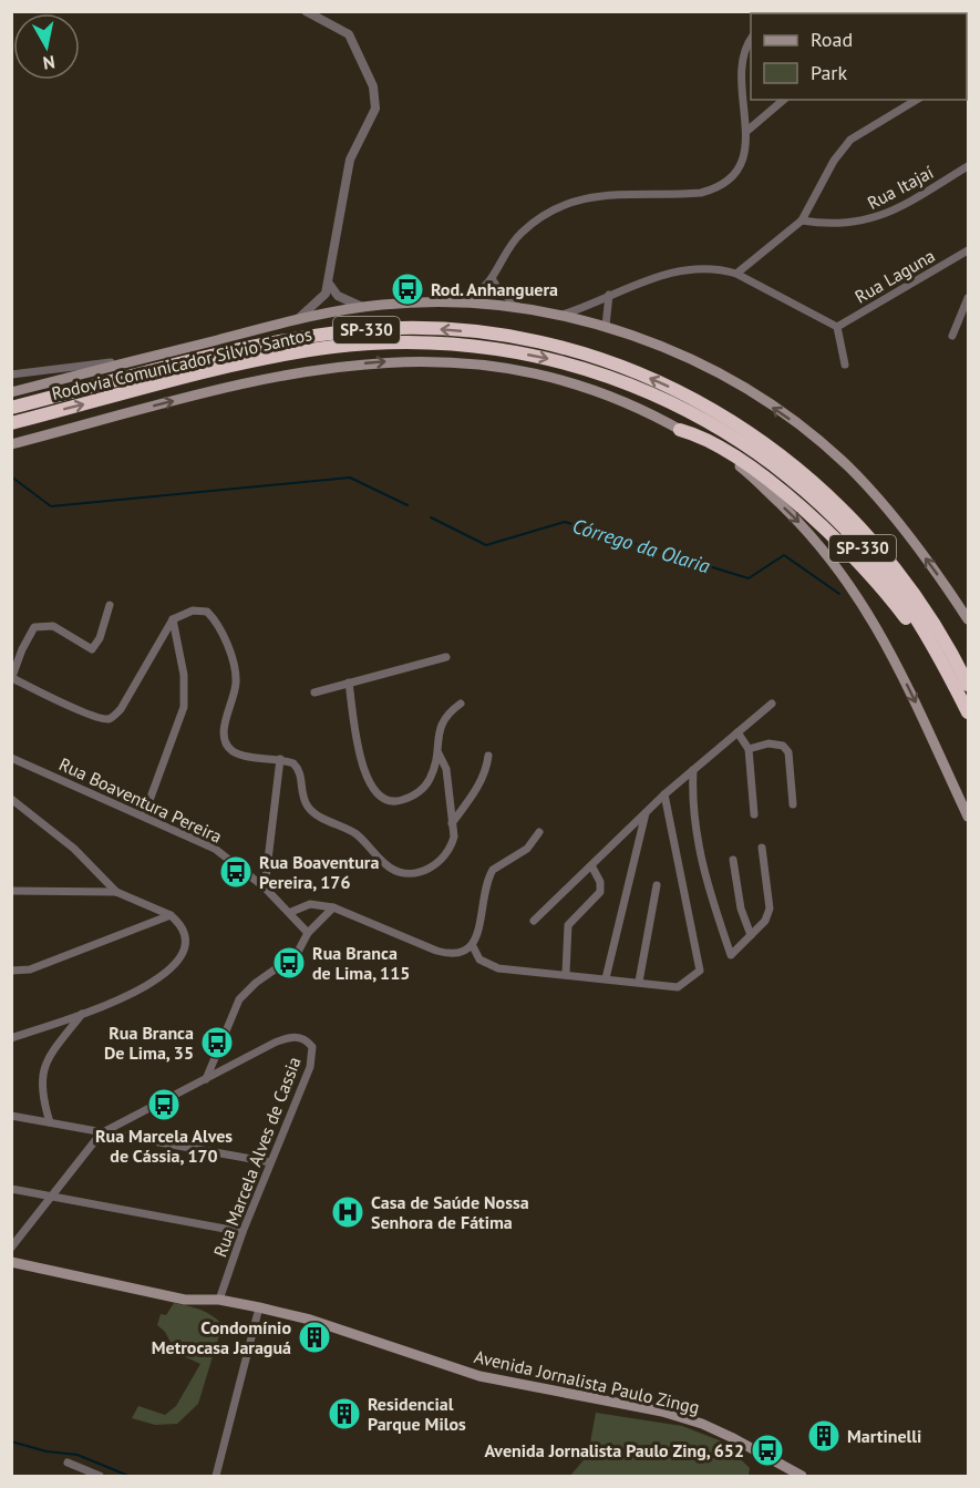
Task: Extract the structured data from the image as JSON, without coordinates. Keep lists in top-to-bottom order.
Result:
{
  "streets": {
    "highway": ["SP-330", "Rodovia Comunicador Silvio Santos"],
    "main road": ["Avenida Jornalista Paulo Zingg"],
    "street": [
      "Rua Itajaí",
      "Rua Laguna",
      "Rua Boaventura Pereira",
      "Rua Marcela Alves de Cassia"
    ]
  },
  "crossings": [
    ["Rua Marcela Alves de Cassia", "Avenida Jornalista Paulo Zingg"]
  ],
  "water": ["Córrego da Olaria"],
  "places": {
    "bus stop": [
      "Rod. Anhanguera",
      "Rua Boaventura Pereira, 176",
      "Rua Branca de Lima, 115",
      "Rua Branca De Lima, 35",
      "Rua Marcela Alves de Cássia, 170",
      "Avenida Jornalista Paulo Zing, 652"
    ],
    "hospital": ["Casa de Saúde Nossa Senhora de Fátima"],
    "building": ["Condomínio Metrocasa Jaraguá", "Residencial Parque Milos", "Martinelli"]
  },
  "legend": ["Road", "Park"],
  "north": "bottom"
}
